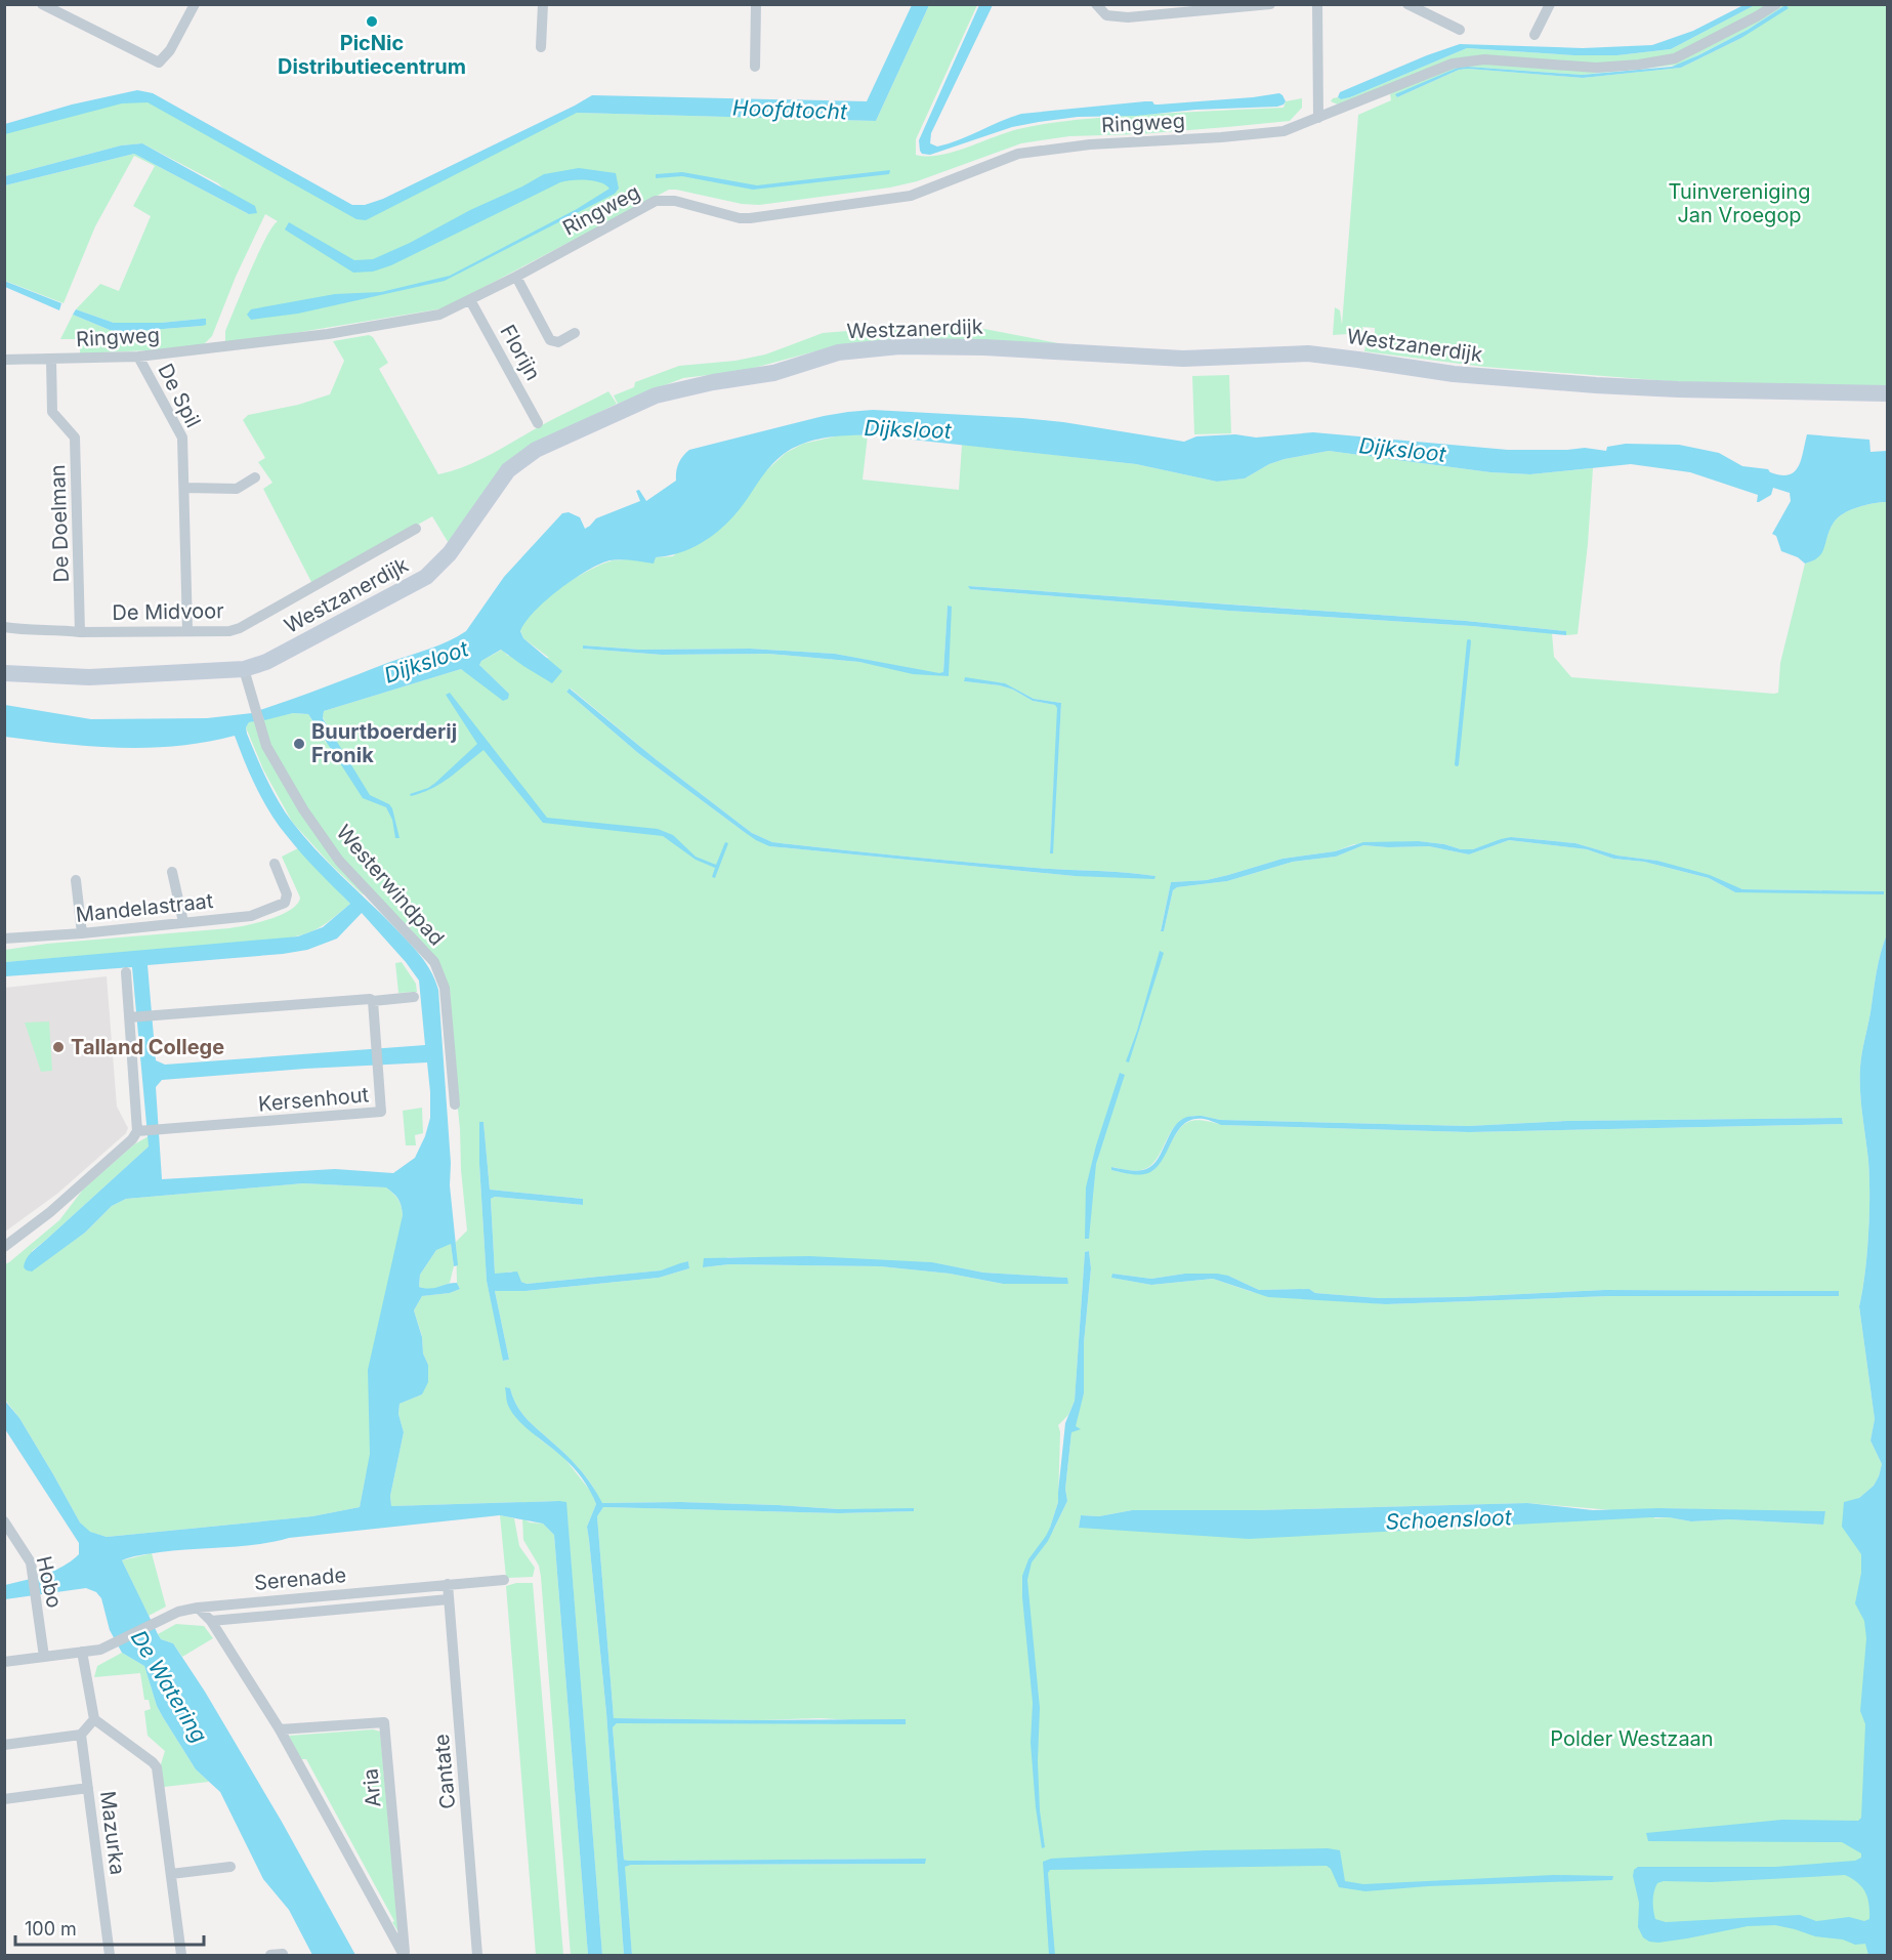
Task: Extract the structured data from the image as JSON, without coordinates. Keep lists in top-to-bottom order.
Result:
{
  "streets": {
    "street": [
      "Ringweg",
      "Westzanerdijk",
      "Florijn",
      "De Spil",
      "De Doelman",
      "De Midvoor",
      "Westerwindpad",
      "Mandelastraat",
      "Kersenhout",
      "Serenade",
      "Hobo",
      "Cantate",
      "Aria",
      "Mazurka"
    ]
  },
  "crossings": [
    ["Ringweg", "Florijn"],
    ["Ringweg", "De Spil"],
    ["Ringweg", "De Doelman"],
    ["Westzanerdijk", "Westerwindpad"],
    ["De Spil", "De Midvoor"],
    ["De Doelman", "De Midvoor"],
    ["Serenade", "Hobo"],
    ["Serenade", "Cantate"],
    ["Serenade", "Aria"]
  ],
  "water": [
    "Hoofdtocht",
    "Dijksloot",
    "Schoensloot",
    "De Watering"
  ],
  "parks": ["Tuinvereniging Jan Vroegop", "Polder Westzaan"],
  "places": ["PicNic Distributiecentrum", "Buurtboerderij Fronik", "Talland College"],
  "scale_bar": "100 m"
}
